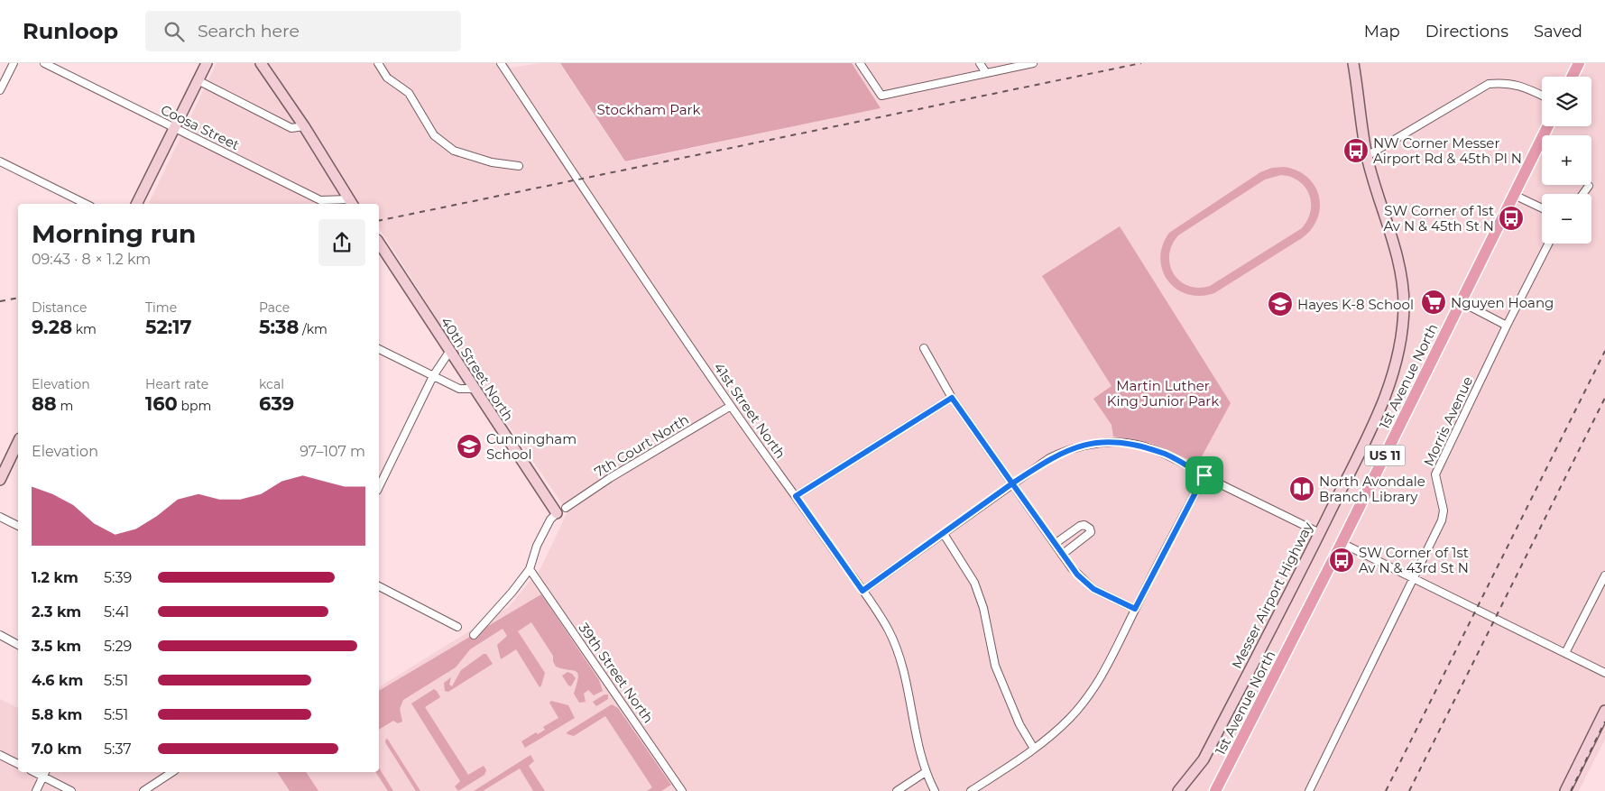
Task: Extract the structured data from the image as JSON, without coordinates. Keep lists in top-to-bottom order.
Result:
{
  "streets": {
    "main road": ["1st Avenue North", "US 11"],
    "street": [
      "Coosa Street",
      "40th Street North",
      "41st Street North",
      "Morris Avenue",
      "7th Court North",
      "Messer Airport Highway",
      "39th Street North"
    ]
  },
  "crossings": [
    ["41st Street North", "7th Court North"]
  ],
  "parks": ["Stockham Park", "Martin Luther King Junior Park"],
  "places": {
    "bus stop": ["NW Corner Messer Airport Rd & 45th Pl N", "SW Corner of 1st Av N & 45th St N", "SW Corner of 1st Av N & 43rd St N"],
    "supermarket": ["Nguyen Hoang"],
    "school or university": ["Hayes K-8 School", "Cunningham School"],
    "library": ["North Avondale Branch Library"]
  },
  "page": {
    "header": "Runloop",
    "search": "Search here",
    "nav": ["Map", "Directions", "Saved"],
    "map_buttons": ["+", "−"],
    "heading": ["Morning run", "09:43 · 8 × 1.2 km"],
    "stats": [
      ["Distance", "9.28 km"],
      ["Time", "52:17"],
      ["Pace", "5:38 /km"],
      ["Elevation", "88 m"],
      ["Heart rate", "160 bpm"],
      ["kcal", "639"]
    ],
    "chart": ["Elevation", "97–107 m"],
    "list": [
      {
        "name": "1.2 km",
        "note": "5:39"
      },
      {
        "name": "2.3 km",
        "note": "5:41"
      },
      {
        "name": "3.5 km",
        "note": "5:29"
      },
      {
        "name": "4.6 km",
        "note": "5:51"
      },
      {
        "name": "5.8 km",
        "note": "5:51"
      },
      {
        "name": "7.0 km",
        "note": "5:37"
      }
    ]
  }
}
